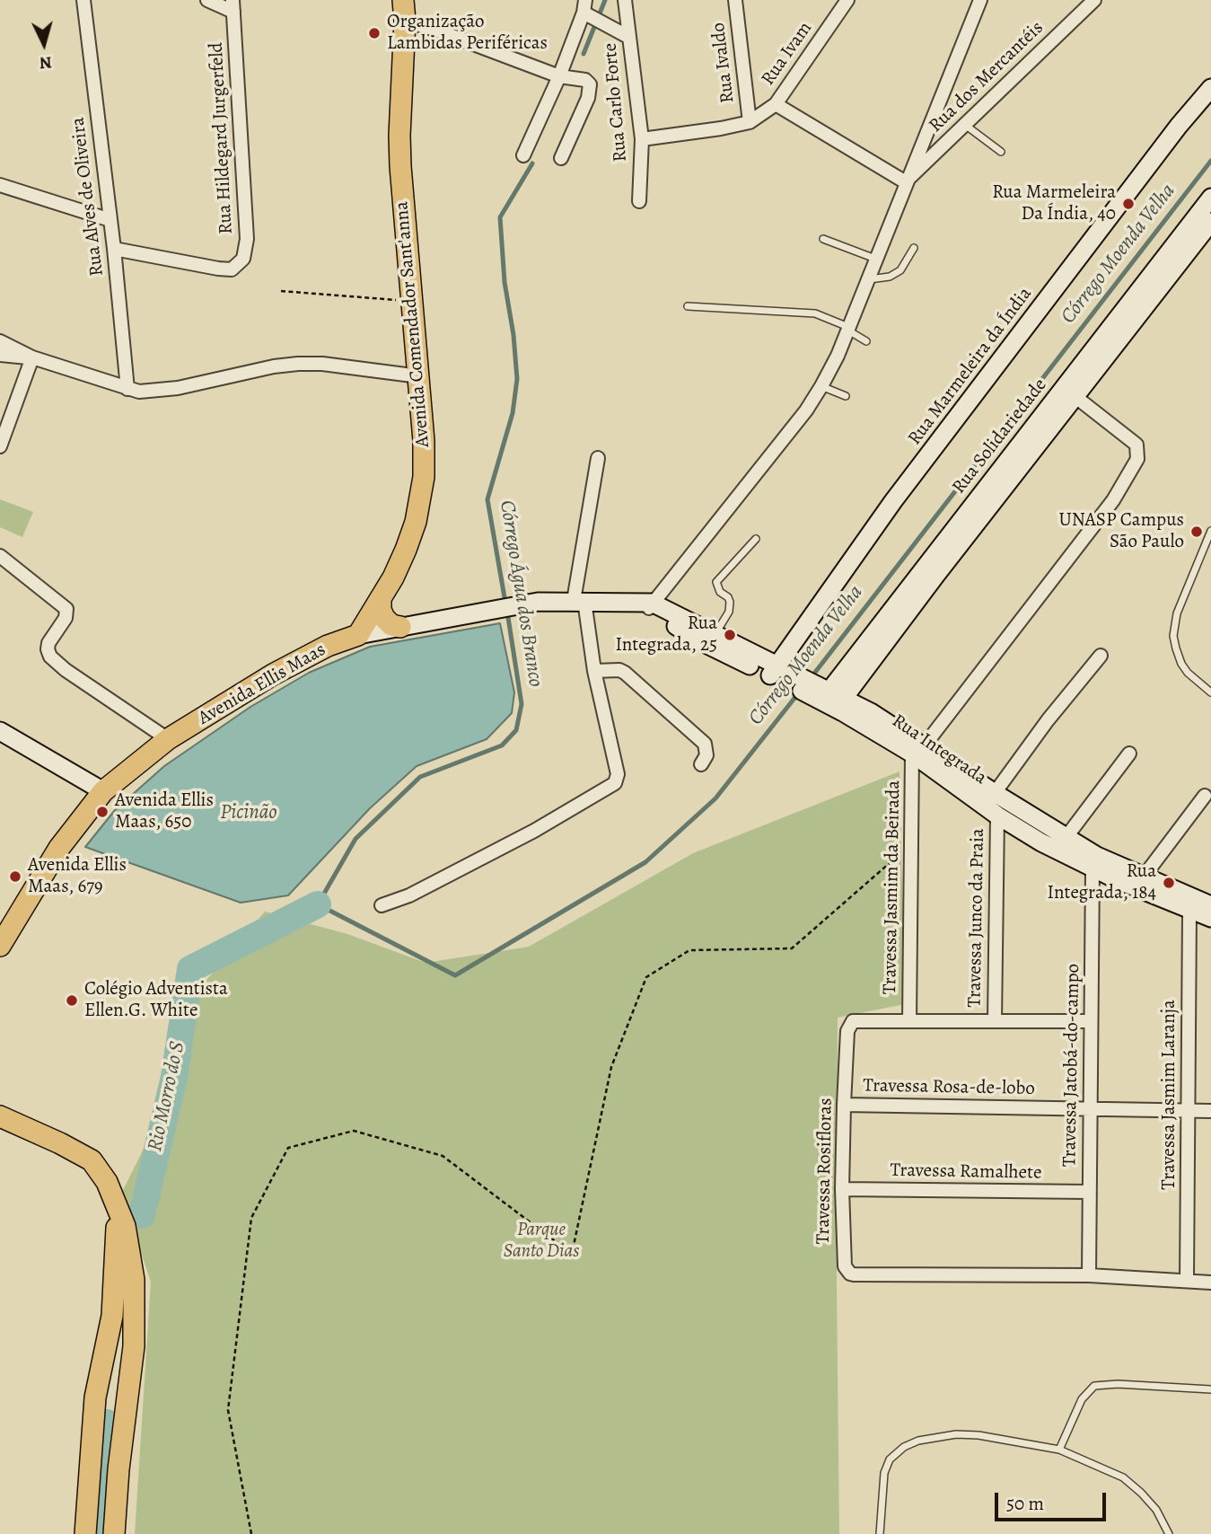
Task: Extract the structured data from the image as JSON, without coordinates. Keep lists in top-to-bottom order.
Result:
{
  "streets": {
    "main road": [
      "Avenida Comendador Sant'anna",
      "Rua Marmeleira da Índia",
      "Rua Solidariedade",
      "Avenida Ellis Maas",
      "Rua Integrada"
    ],
    "street": [
      "Rua Ivam",
      "Rua Ivaldo",
      "Rua dos Mercantéis",
      "Rua Carlo Forte",
      "Rua Hildegard Jurgerfeld",
      "Rua Alves de Oliveira",
      "Travessa Jasmim da Beirada",
      "Travessa Junco da Praia",
      "Travessa Jatobá-do-campo",
      "Travessa Rosa-de-lobo",
      "Travessa Jasmim Laranja",
      "Travessa Rosifloras",
      "Travessa Ramalhete"
    ]
  },
  "crossings": [
    ["Rua Ivam", "Rua Ivaldo"],
    ["Rua Hildegard Jurgerfeld", "Rua Alves de Oliveira"],
    ["Avenida Comendador Sant'anna", "Avenida Ellis Maas"],
    ["Rua Marmeleira da Índia", "Rua Integrada"],
    ["Rua Solidariedade", "Rua Integrada"],
    ["Avenida Ellis Maas", "Rua Integrada"],
    ["Rua Integrada", "Travessa Jasmim da Beirada"],
    ["Rua Integrada", "Travessa Junco da Praia"],
    ["Rua Integrada", "Travessa Jatobá-do-campo"],
    ["Rua Integrada", "Travessa Jasmim Laranja"],
    ["Travessa Jasmim da Beirada", "Travessa Rosifloras"],
    ["Travessa Junco da Praia", "Travessa Rosifloras"],
    ["Travessa Jatobá-do-campo", "Travessa Rosa-de-lobo"],
    ["Travessa Jatobá-do-campo", "Travessa Rosifloras"],
    ["Travessa Jatobá-do-campo", "Travessa Ramalhete"],
    ["Travessa Rosa-de-lobo", "Travessa Jasmim Laranja"],
    ["Travessa Rosa-de-lobo", "Travessa Rosifloras"],
    ["Travessa Jasmim Laranja", "Travessa Rosifloras"],
    ["Travessa Rosifloras", "Travessa Ramalhete"]
  ],
  "water": [
    "Córrego Moenda Velha",
    "Córrego Água dos Branco",
    "Picinão",
    "Rio Morro do S"
  ],
  "parks": ["Parque Santo Dias"],
  "places": [
    "Organização Lambidas Periféricas",
    "Rua Marmeleira Da Índia, 40",
    "UNASP Campus São Paulo",
    "Rua Integrada, 25",
    "Avenida Ellis Maas, 650",
    "Avenida Ellis Maas, 679",
    "Rua Integrada, 184",
    "Colégio Adventista Ellen.G. White"
  ],
  "scale_bar": "50 m",
  "north": "bottom"
}
